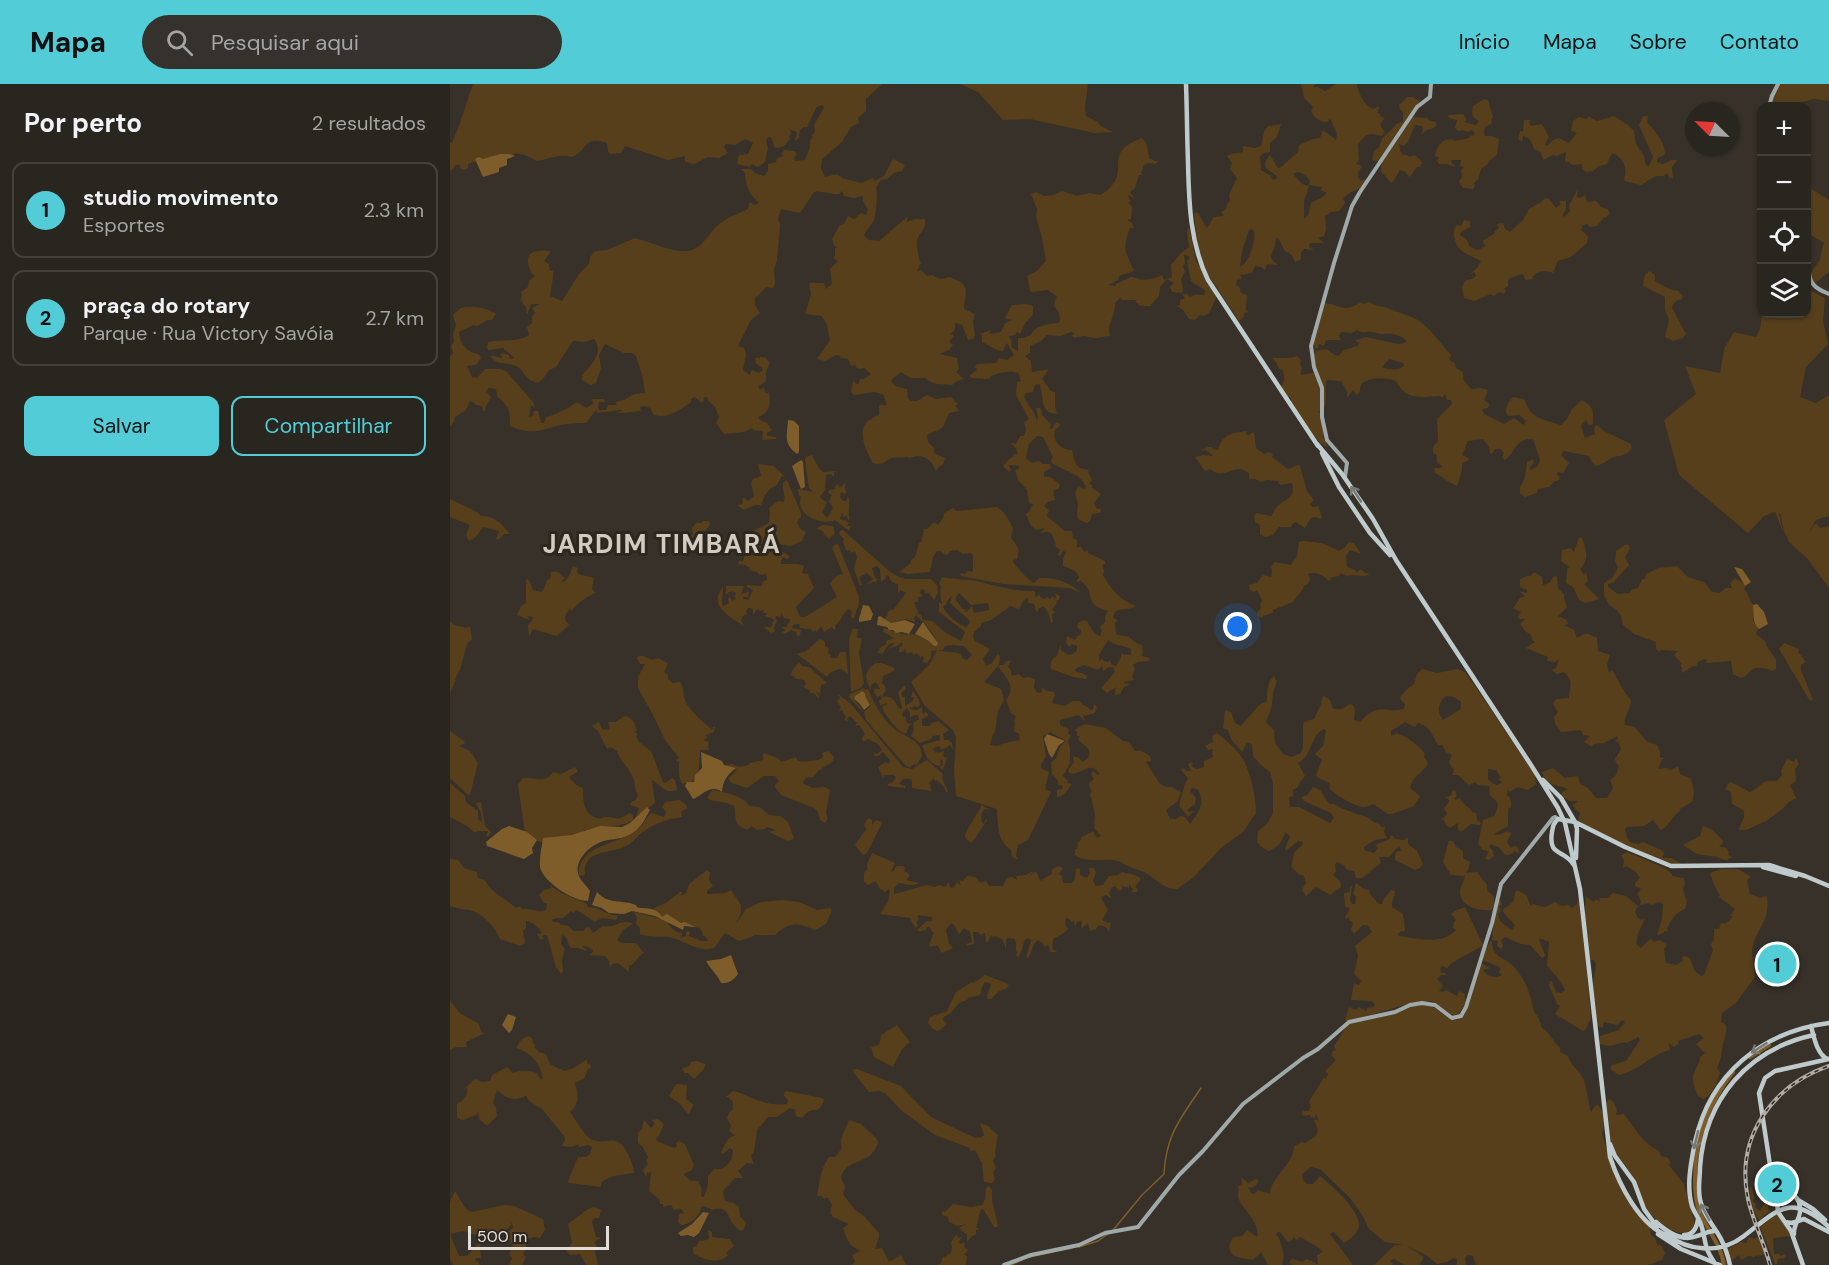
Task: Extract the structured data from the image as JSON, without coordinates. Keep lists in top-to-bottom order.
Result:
{
  "districts": ["JARDIM TIMBARÁ"],
  "scale_bar": "500 m",
  "north": "top left",
  "page": {
    "header": "Mapa",
    "search": "Pesquisar aqui",
    "nav": [
      "Início",
      "Mapa",
      "Sobre",
      "Contato"
    ],
    "heading": ["Por perto", "2 resultados"],
    "map_buttons": ["+", "−"],
    "list": [
      {
        "mark": "1",
        "name": "studio movimento",
        "note": "Esportes",
        "value": "2.3 km"
      },
      {
        "mark": "2",
        "name": "praça do rotary",
        "note": "Parque · Rua Victory Savóia",
        "value": "2.7 km"
      }
    ],
    "buttons": ["Salvar", "Compartilhar"],
    "pins": ["1", "2"],
    "scale": "500 m"
  }
}
